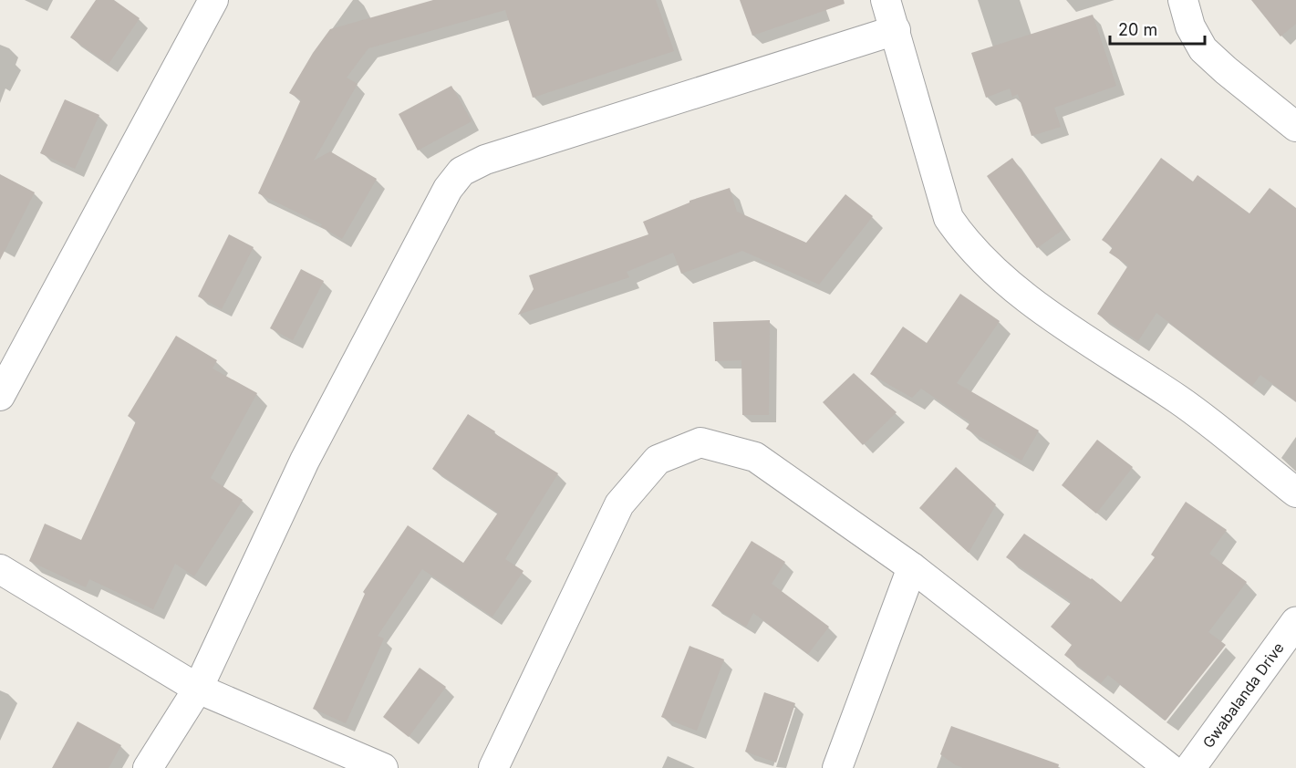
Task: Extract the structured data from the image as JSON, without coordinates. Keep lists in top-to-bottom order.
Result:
{
  "streets": {
    "street": ["Gwabalanda Drive"]
  },
  "scale_bar": "20 m"
}
